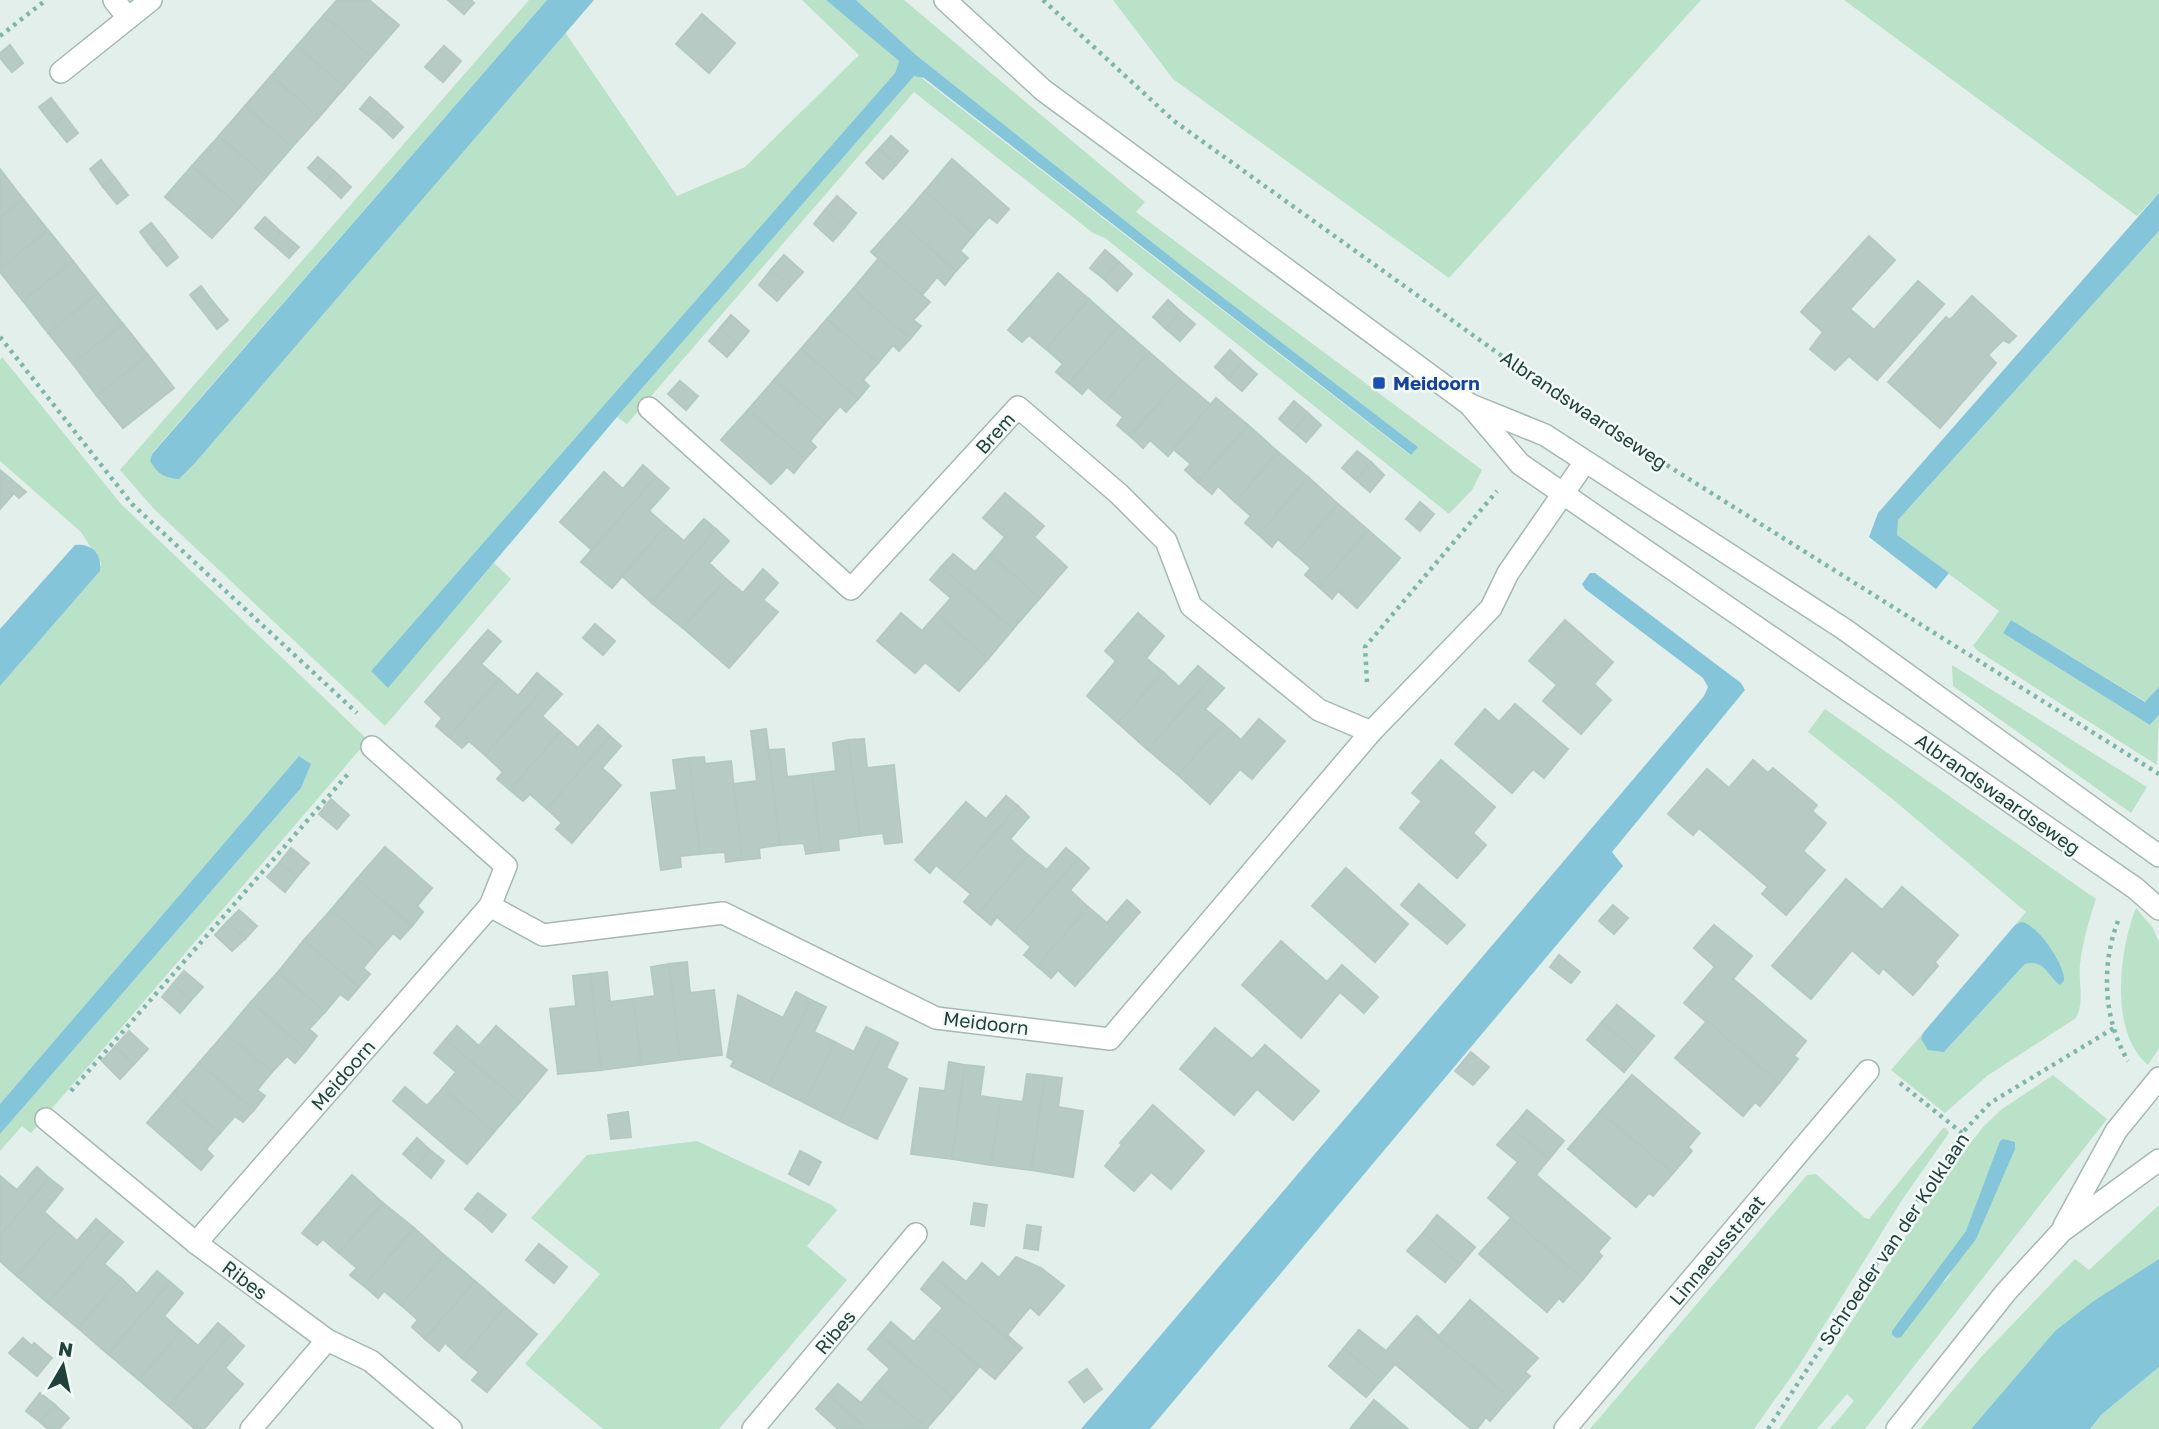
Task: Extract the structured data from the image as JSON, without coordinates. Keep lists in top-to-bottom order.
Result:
{
  "streets": {
    "street": [
      "Albrandswaardseweg",
      "Brem",
      "Meidoorn",
      "Linnaeusstraat",
      "Ribes"
    ],
    "path": ["Schroeder van der Kolklaan"]
  },
  "crossings": [
    ["Albrandswaardseweg", "Meidoorn"],
    ["Albrandswaardseweg", "Schroeder van der Kolklaan"],
    ["Brem", "Meidoorn"],
    ["Meidoorn", "Ribes"]
  ],
  "places": {
    "transit": ["Meidoorn"]
  },
  "north": "top"
}
